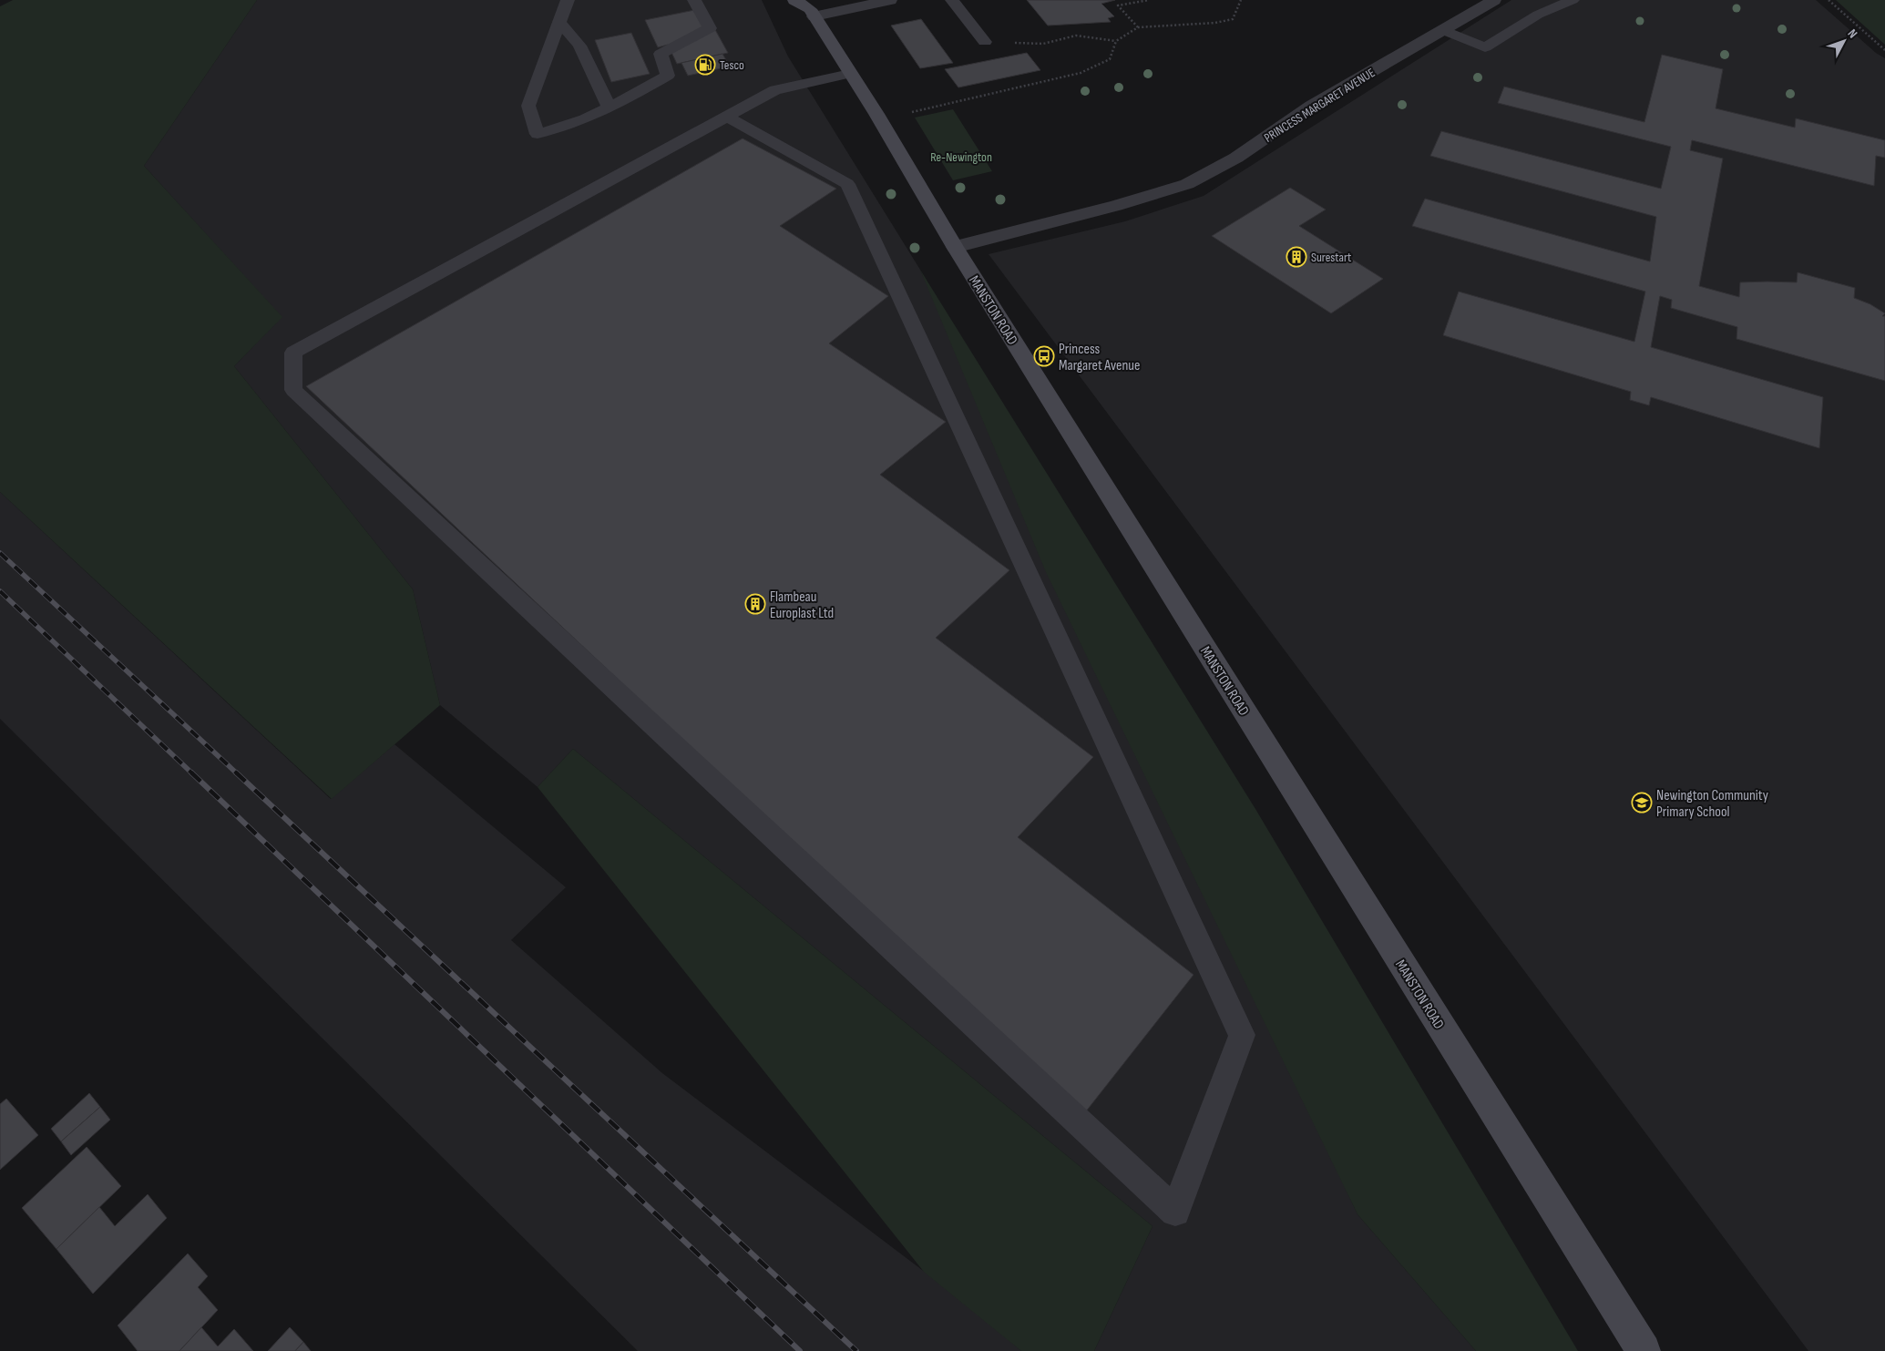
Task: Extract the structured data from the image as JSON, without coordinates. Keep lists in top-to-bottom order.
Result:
{
  "streets": {
    "main road": ["MANSTON ROAD"],
    "street": ["PRINCESS MARGARET AVENUE"]
  },
  "crossings": [
    ["PRINCESS MARGARET AVENUE", "MANSTON ROAD"]
  ],
  "parks": ["Re-Newington"],
  "places": {
    "fuel station": ["Tesco"],
    "building": ["Surestart", "Flambeau Europlast Ltd"],
    "bus stop": ["Princess Margaret Avenue"],
    "school or university": ["Newington Community Primary School"]
  },
  "north": "top right"
}
